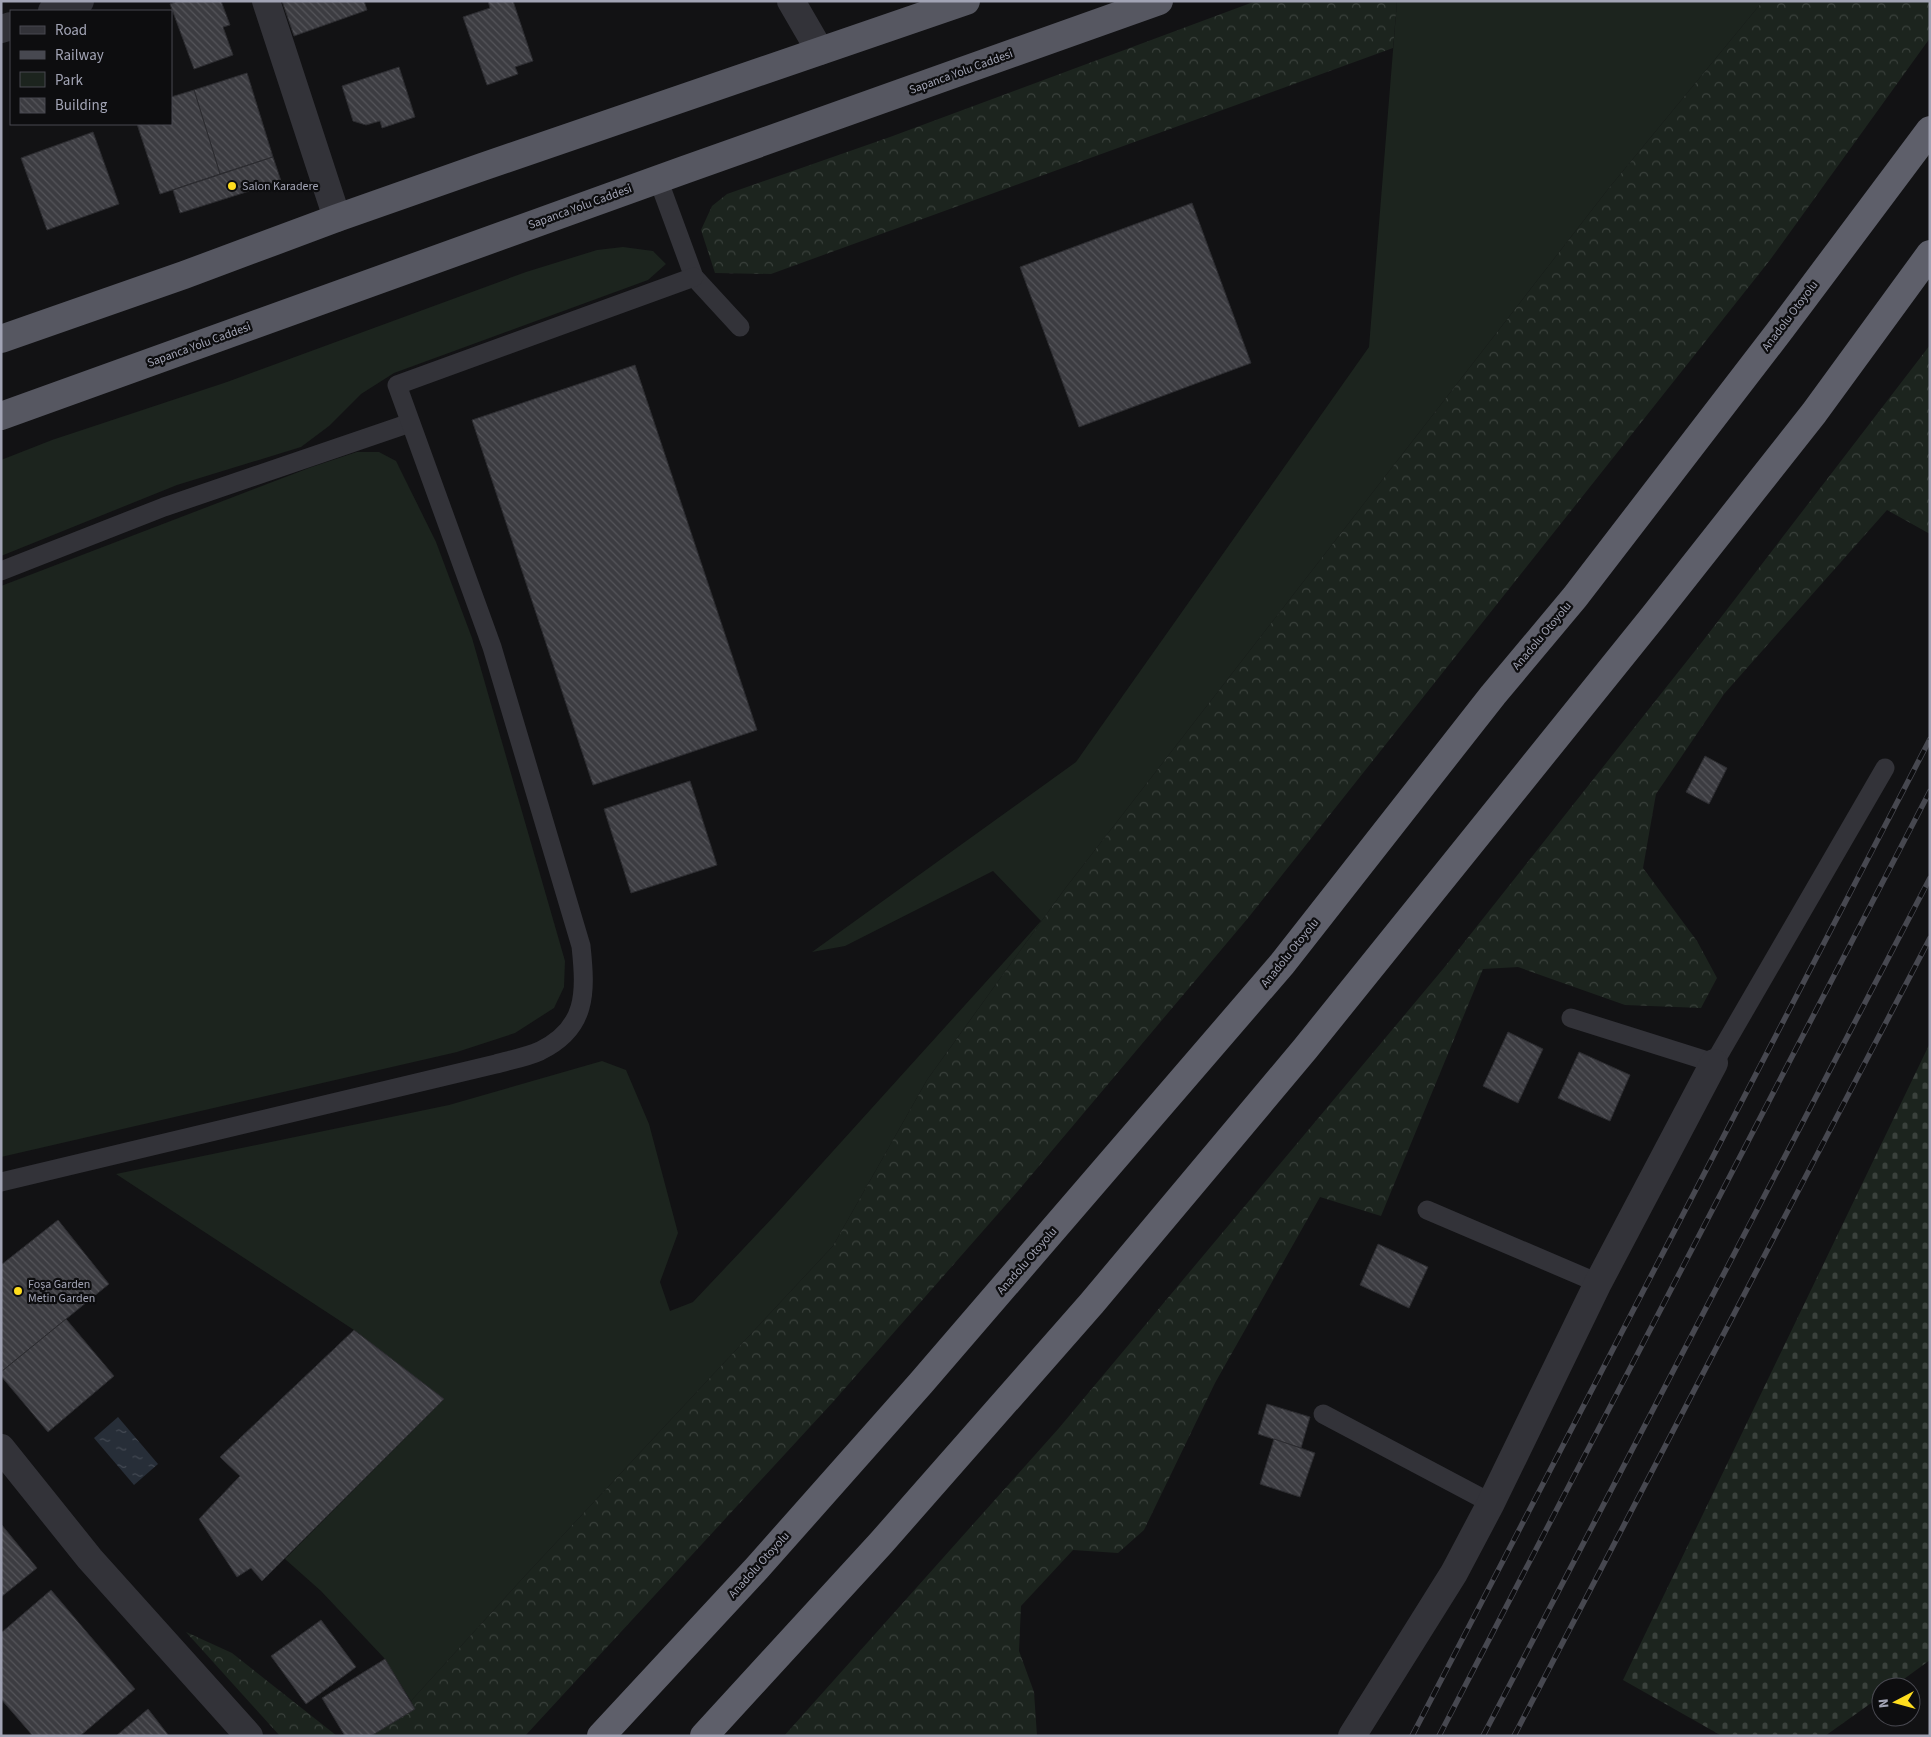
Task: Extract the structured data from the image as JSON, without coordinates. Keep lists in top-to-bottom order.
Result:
{
  "streets": {
    "highway": ["Sapanca Yolu Caddesi", "Anadolu Otoyolu"]
  },
  "places": ["Salon Karadere", "Foşa Garden Metin Garden"],
  "legend": [
    "Road",
    "Railway",
    "Park",
    "Building"
  ],
  "north": "left"
}
